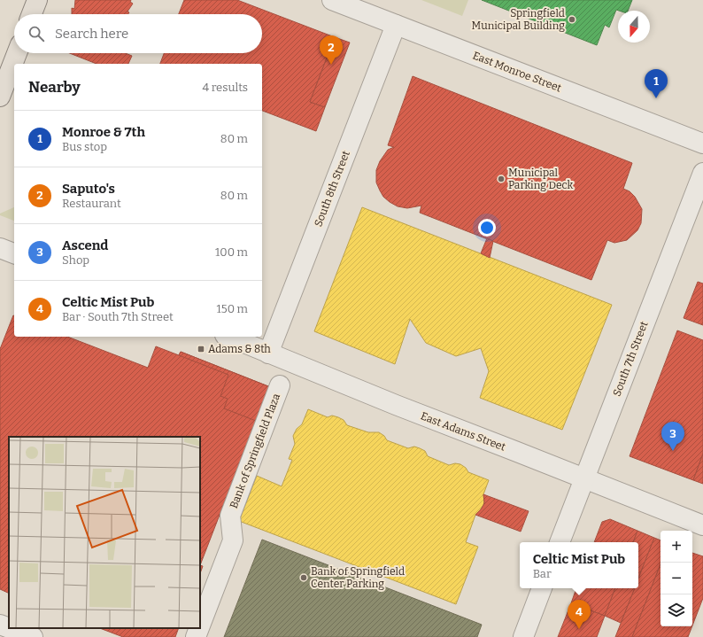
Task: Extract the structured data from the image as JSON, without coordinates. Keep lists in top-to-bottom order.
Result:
{
  "streets": {
    "street": [
      "East Monroe Street",
      "South 8th Street",
      "South 7th Street",
      "East Adams Street",
      "Bank of Springfield Plaza"
    ]
  },
  "crossings": [
    ["East Monroe Street", "South 8th Street"],
    ["South 8th Street", "East Adams Street"],
    ["South 7th Street", "East Adams Street"]
  ],
  "places": {
    "other": ["Springfield Municipal Building", "Municipal Parking Deck", "Bank of Springfield Center Parking"],
    "transit": ["Adams & 8th"]
  },
  "north": "bottom",
  "page": {
    "search": "Search here",
    "pins": [
      "2",
      "1",
      "3",
      "4"
    ],
    "heading": ["Nearby", "4 results"],
    "list": [
      {
        "mark": "1",
        "name": "Monroe & 7th",
        "note": "Bus stop",
        "value": "80 m"
      },
      {
        "mark": "2",
        "name": "Saputo's",
        "note": "Restaurant",
        "value": "80 m"
      },
      {
        "mark": "3",
        "name": "Ascend",
        "note": "Shop",
        "value": "100 m"
      },
      {
        "mark": "4",
        "name": "Celtic Mist Pub",
        "note": "Bar · South 7th Street",
        "value": "150 m"
      }
    ],
    "map_buttons": ["+", "−"],
    "popup": ["Celtic Mist Pub", "Bar"]
  }
}
